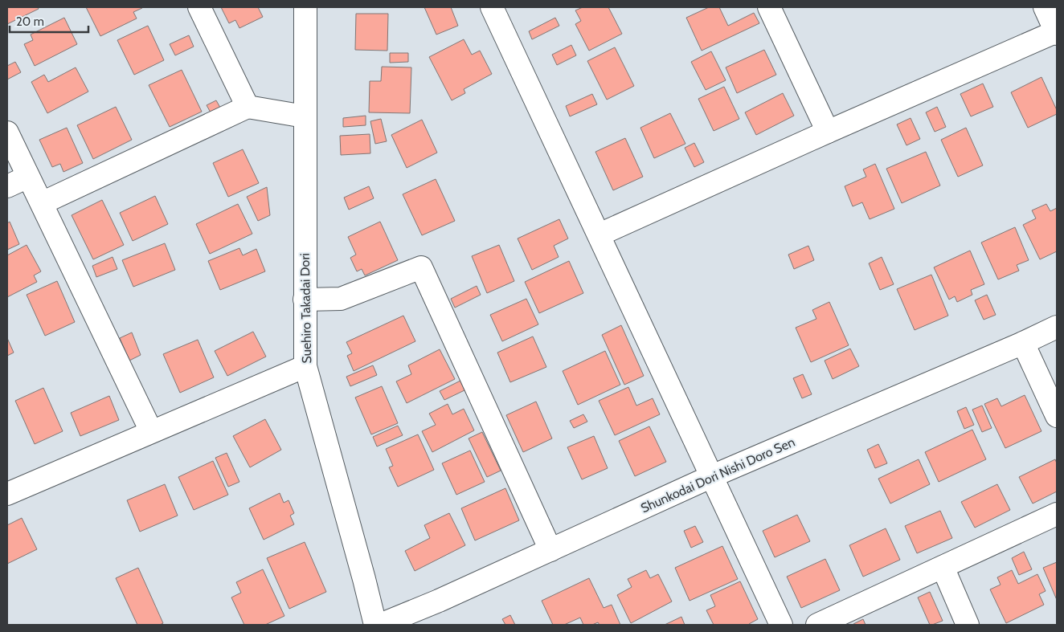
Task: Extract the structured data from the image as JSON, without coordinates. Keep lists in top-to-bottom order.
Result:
{
  "streets": {
    "street": ["Suehiro Takadai Dori", "Shunkodai Dori Nishi Doro Sen"]
  },
  "scale_bar": "20 m"
}
